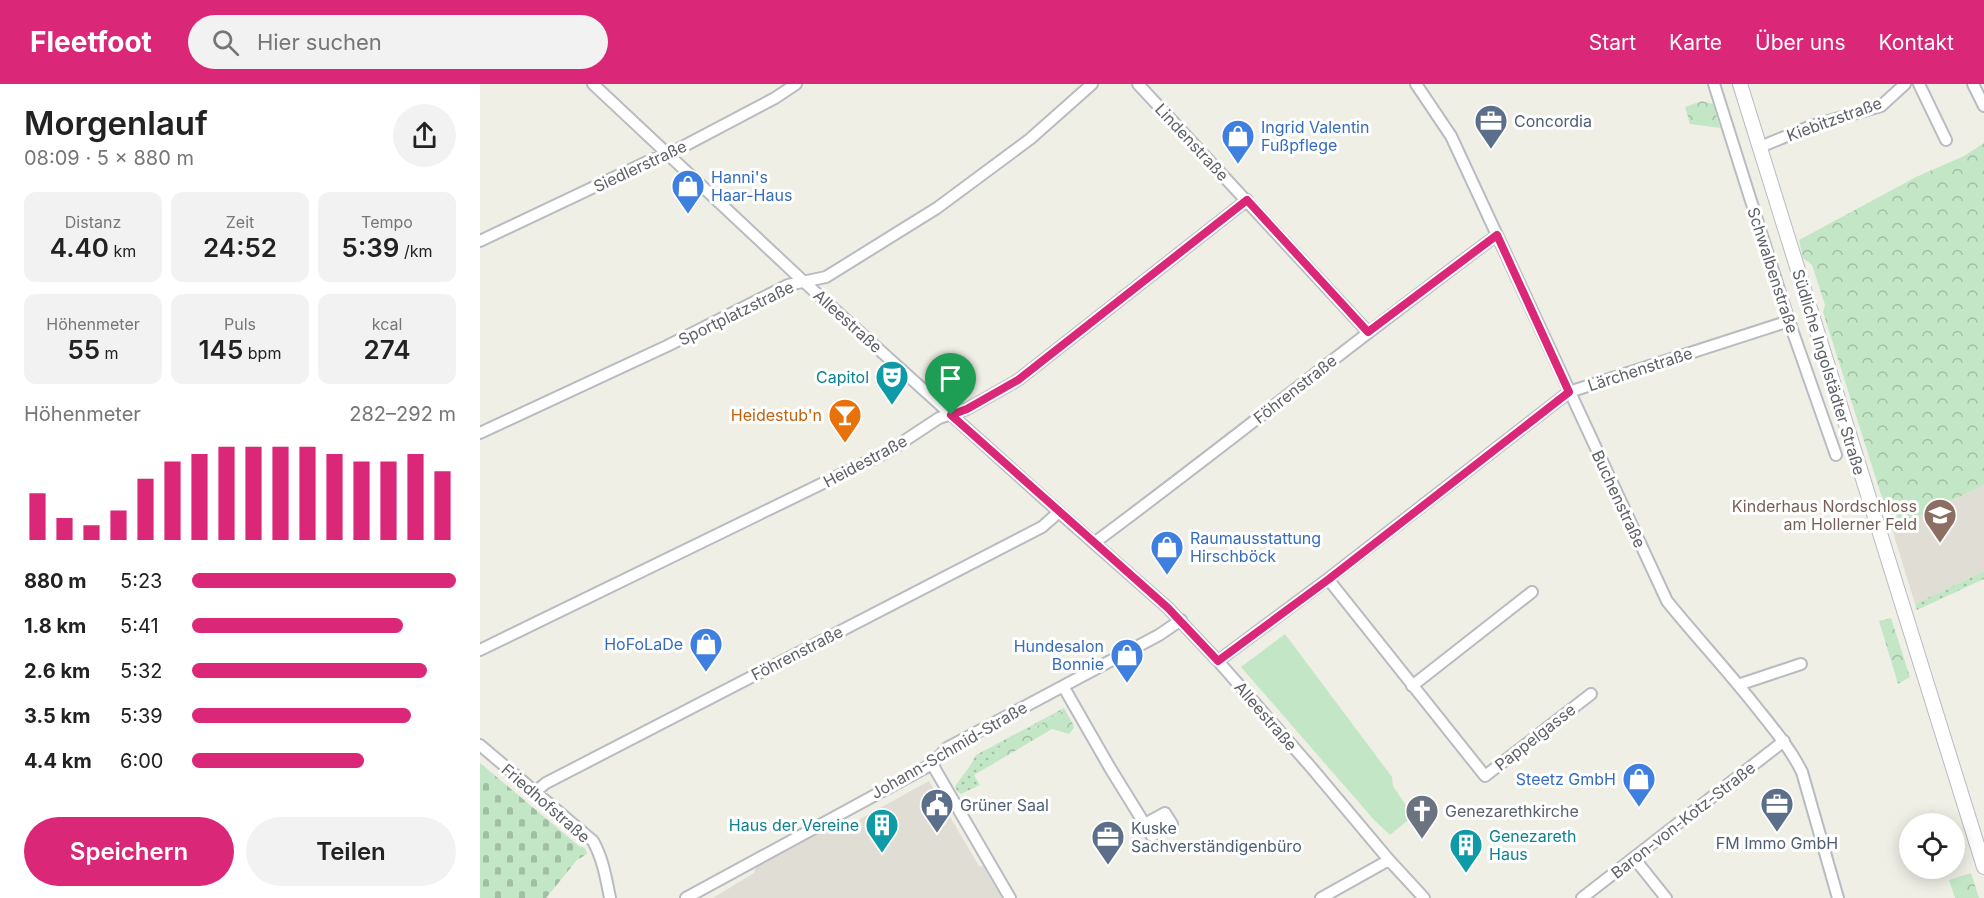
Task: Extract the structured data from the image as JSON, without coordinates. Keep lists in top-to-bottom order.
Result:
{
  "streets": {
    "street": [
      "Kiebitzstraße",
      "Lindenstraße",
      "Siedlerstraße",
      "Schwalbenstraße",
      "Sportplatzstraße",
      "Alleestraße",
      "Lärchenstraße",
      "Südliche Ingolstädter Straße",
      "Föhrenstraße",
      "Heidestraße",
      "Buchenstraße",
      "Pappelgasse",
      "Johann-Schmid-Straße",
      "Friedhofstraße",
      "Baron-von-Kotz-Straße"
    ]
  },
  "crossings": [
    ["Kiebitzstraße", "Südliche Ingolstädter Straße"],
    ["Lindenstraße", "Föhrenstraße"],
    ["Lindenstraße", "Heidestraße"],
    ["Siedlerstraße", "Alleestraße"],
    ["Schwalbenstraße", "Lärchenstraße"],
    ["Sportplatzstraße", "Alleestraße"],
    ["Alleestraße", "Lärchenstraße"],
    ["Alleestraße", "Föhrenstraße"],
    ["Alleestraße", "Heidestraße"],
    ["Alleestraße", "Johann-Schmid-Straße"],
    ["Lärchenstraße", "Buchenstraße"],
    ["Lärchenstraße", "Pappelgasse"],
    ["Föhrenstraße", "Buchenstraße"],
    ["Föhrenstraße", "Friedhofstraße"],
    ["Buchenstraße", "Baron-von-Kotz-Straße"]
  ],
  "places": {
    "office": ["Concordia", "FM Immo GmbH", "Kuske Sachverständigenbüro"],
    "shop": [
      "Ingrid Valentin Fußpflege",
      "Hanni's Haar-Haus",
      "Raumausstattung Hirschböck",
      "HoFoLaDe",
      "Hundesalon Bonnie",
      "Steetz GmbH"
    ],
    "theatre": ["Capitol"],
    "bar": ["Heidestub'n"],
    "school or university": ["Kinderhaus Nordschloss am Hollerner Feld"],
    "public building": ["Grüner Saal"],
    "church": ["Genezarethkirche"],
    "building": ["Haus der Vereine", "Genezareth Haus"]
  },
  "page": {
    "header": "Fleetfoot",
    "search": "Hier suchen",
    "nav": [
      "Start",
      "Karte",
      "Über uns",
      "Kontakt"
    ],
    "heading": ["Morgenlauf", "08:09 · 5 × 880 m"],
    "stats": [
      ["Distanz", "4.40 km"],
      ["Zeit", "24:52"],
      ["Tempo", "5:39 /km"],
      ["Höhenmeter", "55 m"],
      ["Puls", "145 bpm"],
      ["kcal", "274"]
    ],
    "chart": ["Höhenmeter", "282–292 m"],
    "list": [
      {
        "name": "880 m",
        "note": "5:23"
      },
      {
        "name": "1.8 km",
        "note": "5:41"
      },
      {
        "name": "2.6 km",
        "note": "5:32"
      },
      {
        "name": "3.5 km",
        "note": "5:39"
      },
      {
        "name": "4.4 km",
        "note": "6:00"
      }
    ],
    "buttons": ["Speichern", "Teilen"]
  }
}
